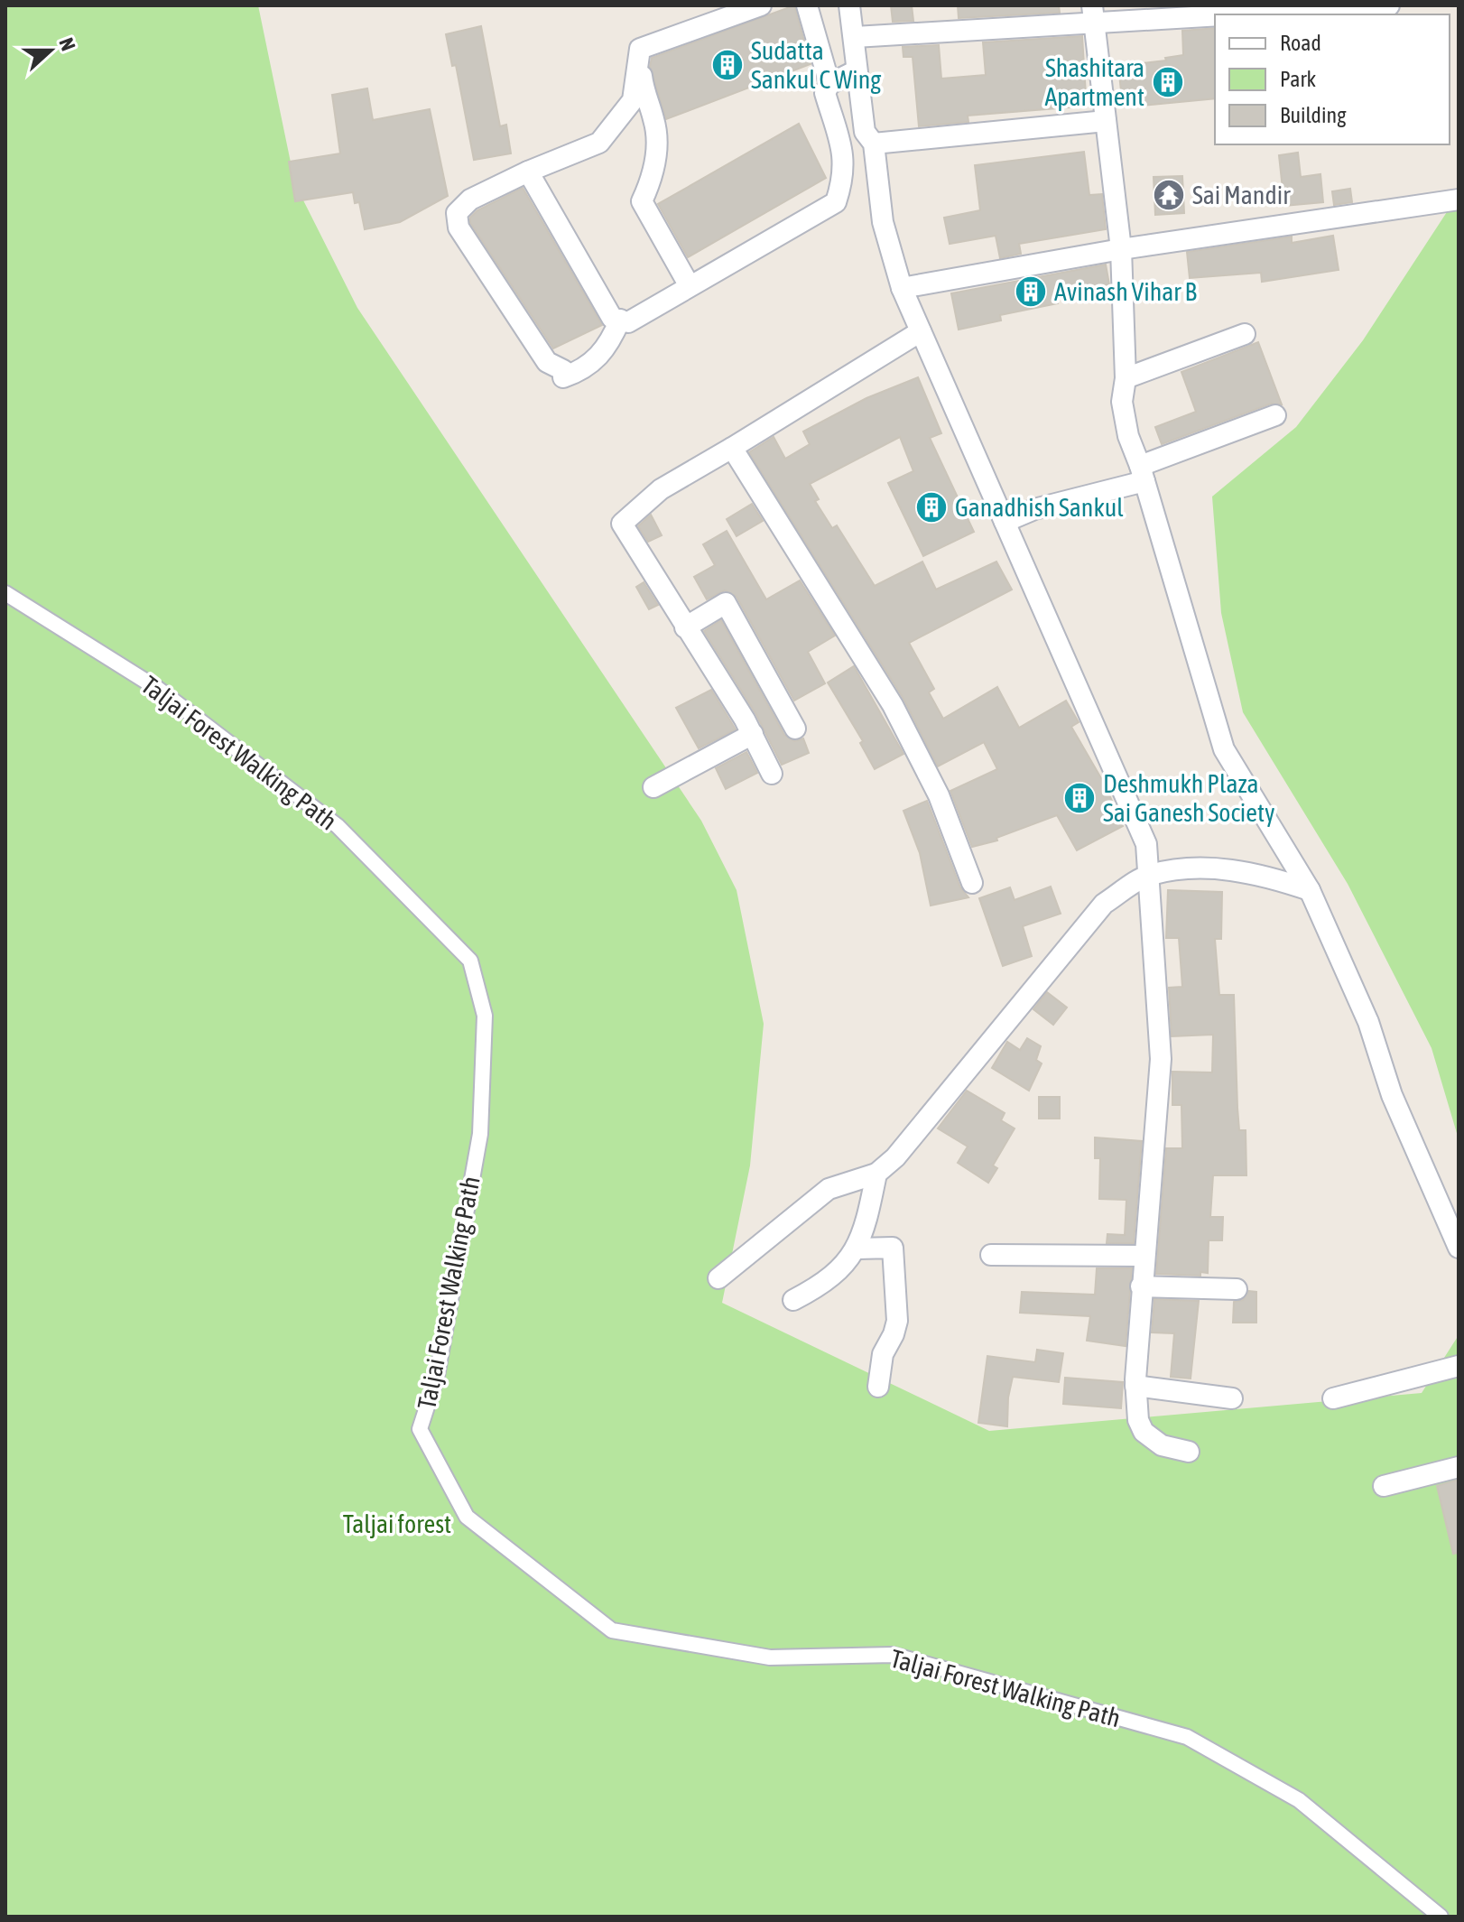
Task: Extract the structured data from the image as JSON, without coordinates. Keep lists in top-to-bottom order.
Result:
{
  "streets": {
    "street": ["Taljai Forest Walking Path"]
  },
  "parks": ["Taljai forest"],
  "places": {
    "building": [
      "Sudatta Sankul C Wing",
      "Shashitara Apartment",
      "Avinash Vihar B",
      "Ganadhish Sankul",
      "Deshmukh Plaza Sai Ganesh Society"
    ],
    "temple": ["Sai Mandir"]
  },
  "legend": ["Road", "Park", "Building"],
  "north": "right"
}
